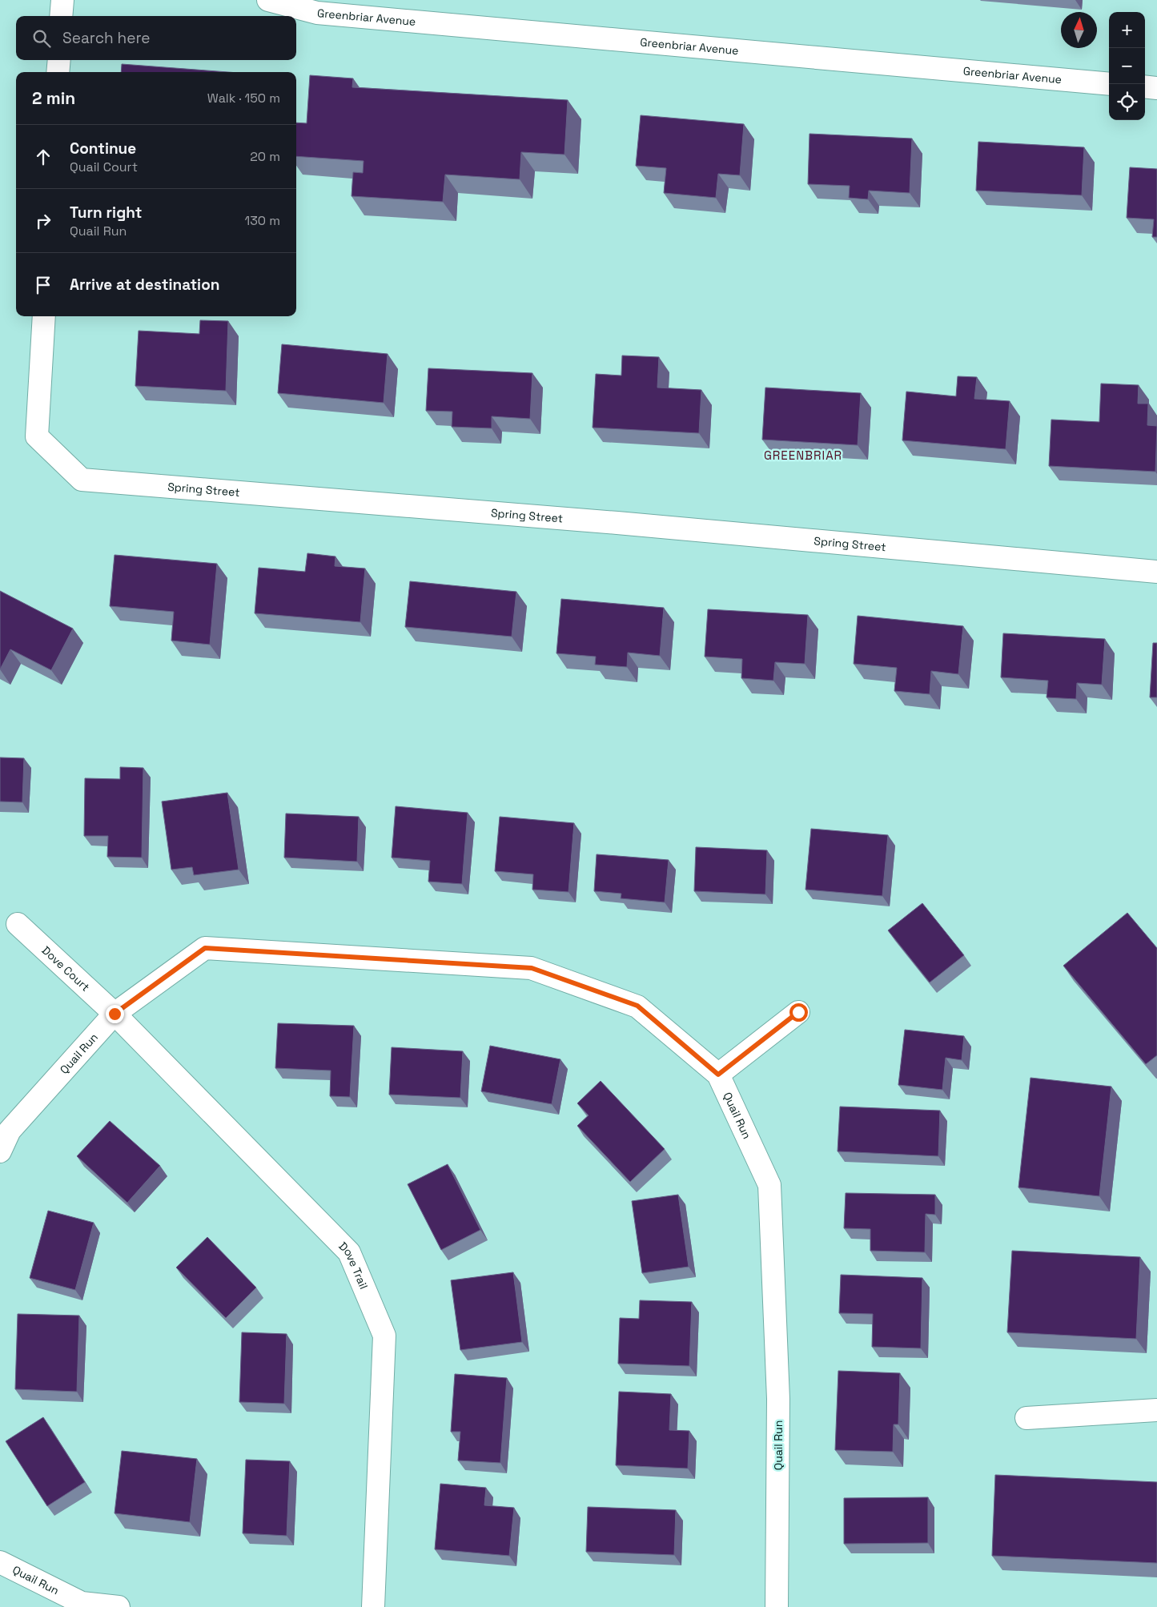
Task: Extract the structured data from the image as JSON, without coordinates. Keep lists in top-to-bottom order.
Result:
{
  "streets": {
    "street": [
      "Greenbriar Avenue",
      "Spring Street",
      "Dove Court",
      "Quail Run",
      "Dove Trail"
    ]
  },
  "crossings": [
    ["Dove Court", "Quail Run"],
    ["Dove Court", "Dove Trail"],
    ["Quail Run", "Dove Trail"]
  ],
  "districts": ["GREENBRIAR"],
  "north": "top",
  "page": {
    "map_buttons": ["+", "−"],
    "search": "Search here",
    "heading": ["2 min", "Walk · 150 m"],
    "list": [
      ["Continue", "Quail Court", "20 m"],
      ["Turn right", "Quail Run", "130 m"],
      "Arrive at destination"
    ]
  }
}
